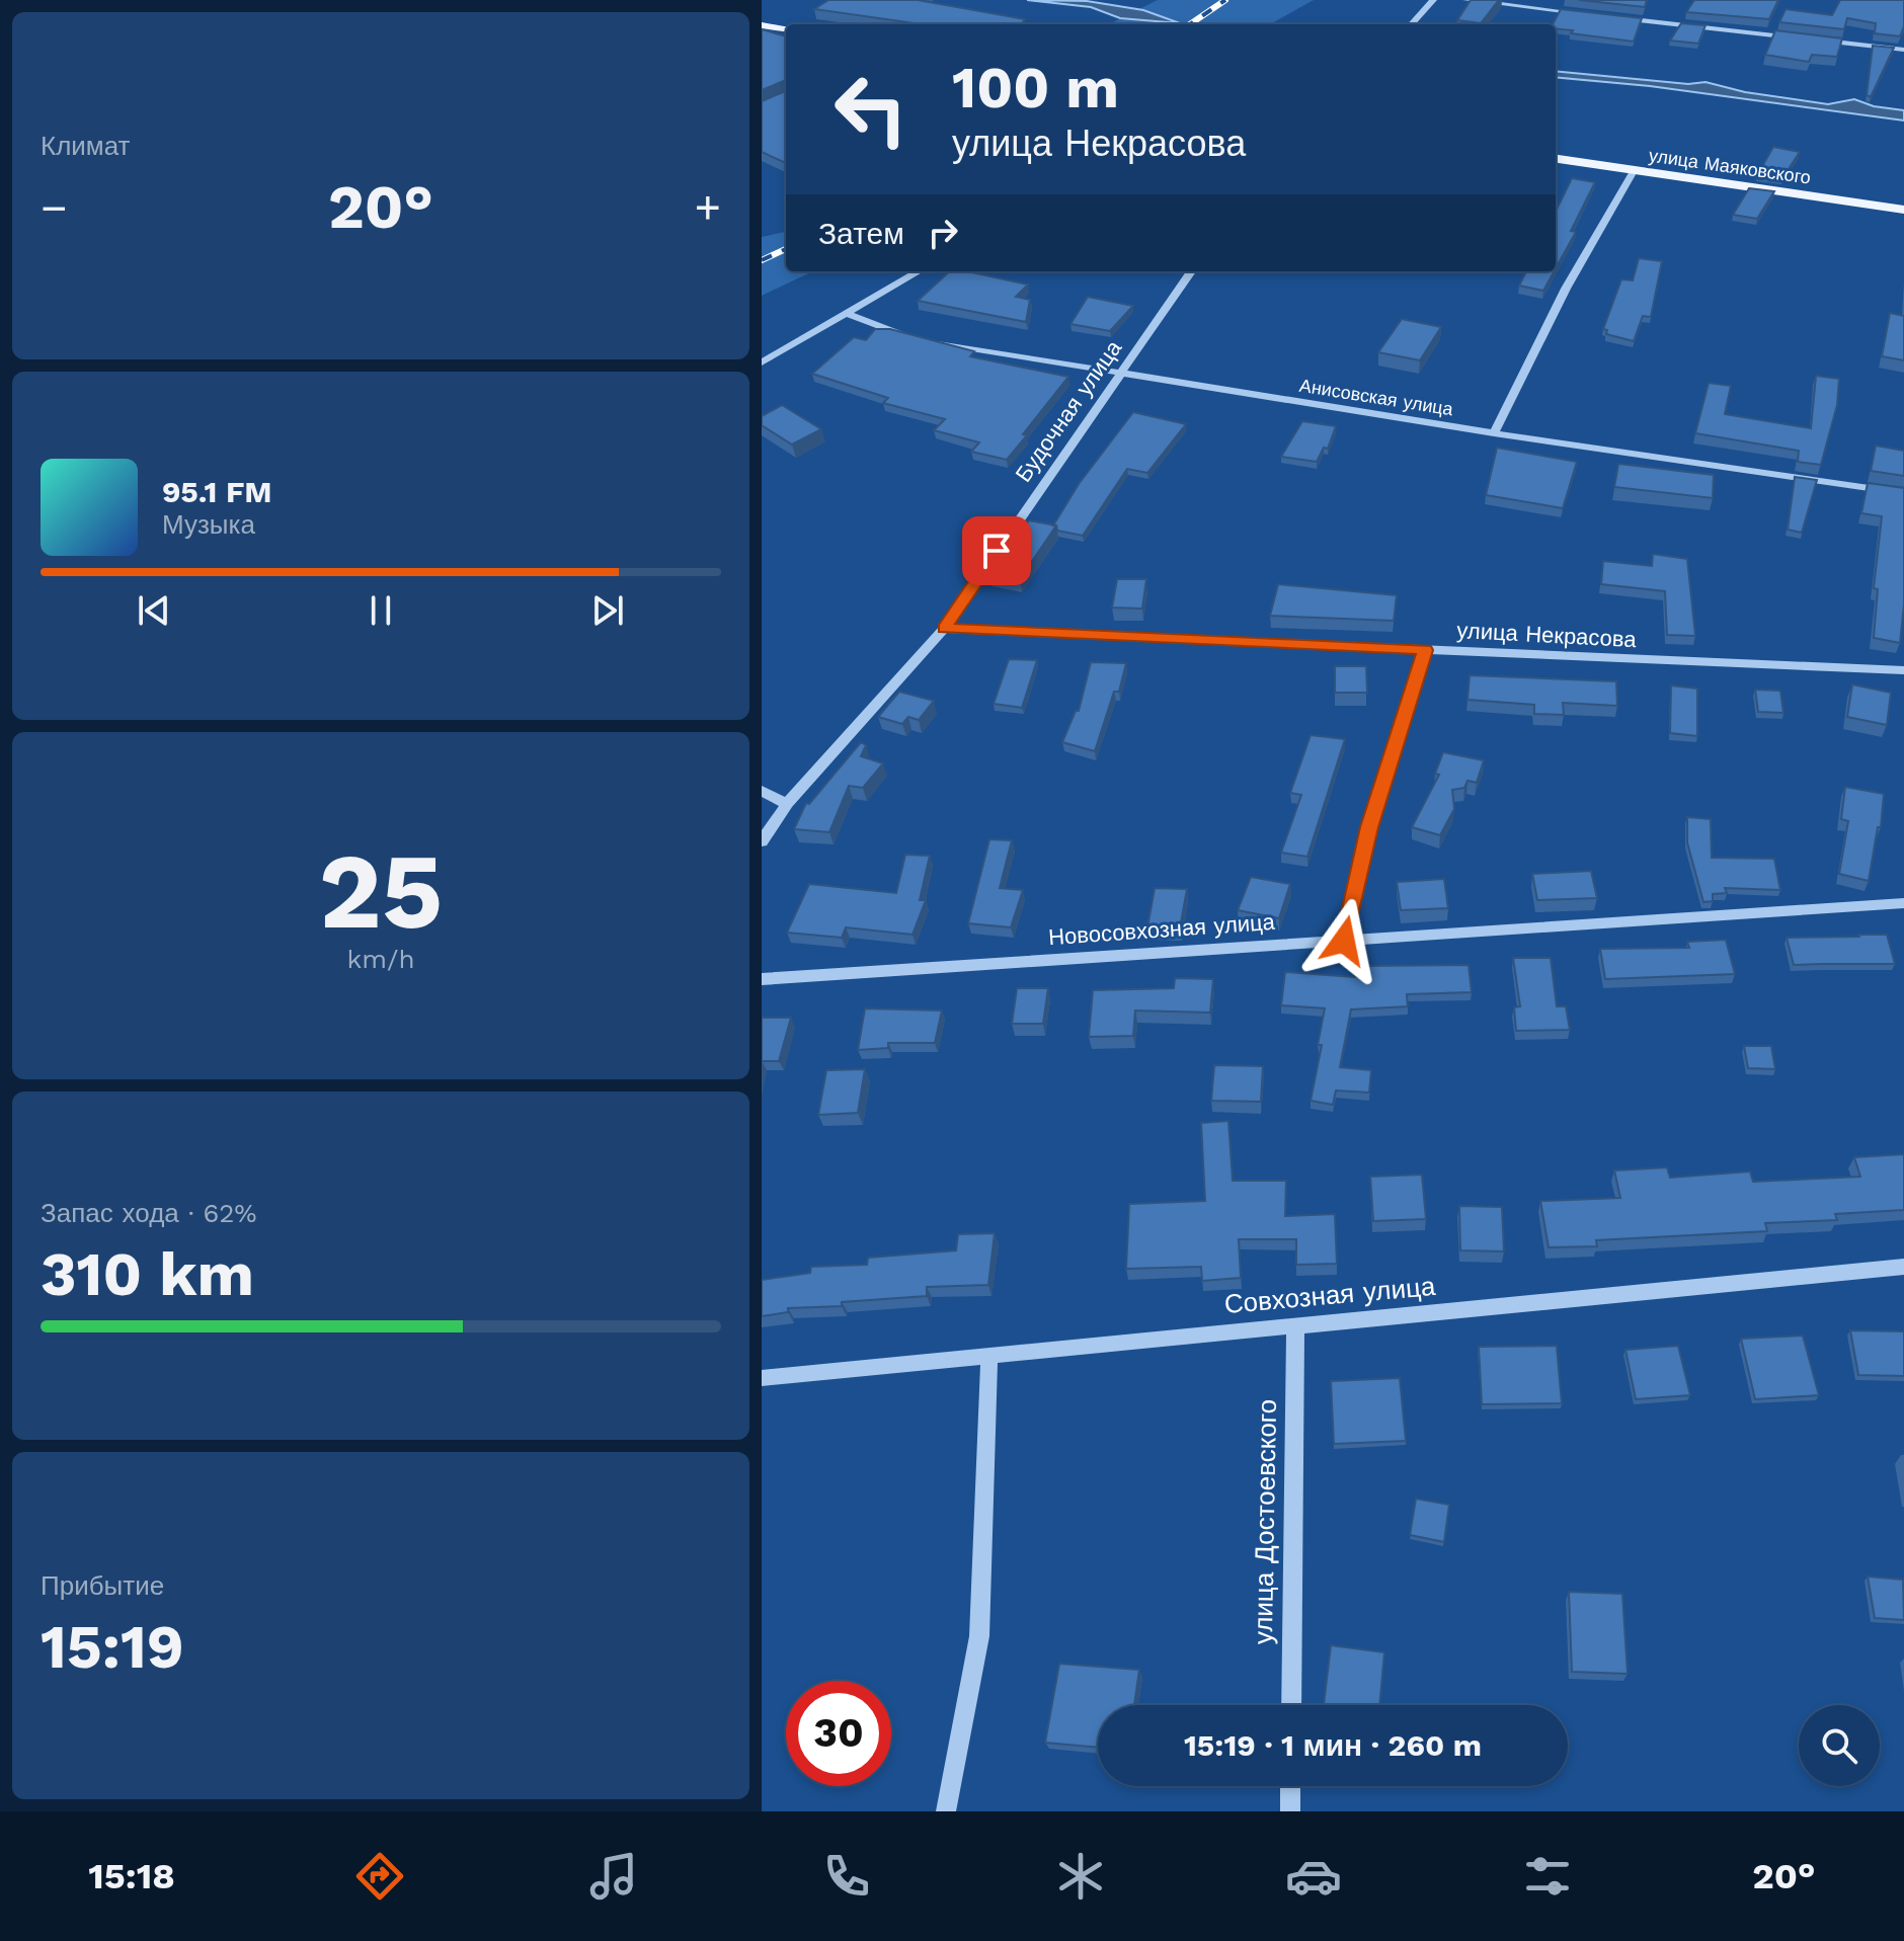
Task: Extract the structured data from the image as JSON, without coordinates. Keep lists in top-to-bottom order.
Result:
{
  "streets": {
    "main road": ["улица Маяковского"],
    "street": [
      "Анисовская улица",
      "Будочная улица",
      "улица Некрасова",
      "Новосовхозная улица",
      "Совхозная улица",
      "улица Достоевского"
    ]
  },
  "crossings": [
    ["Анисовская улица", "Будочная улица"],
    ["Будочная улица", "улица Некрасова"],
    ["Совхозная улица", "улица Достоевского"]
  ],
  "page": {
    "tile": [
      "Климат",
      ["25", "km/h"],
      ["Запас хода · 62%", "310 km"],
      ["Прибытие", "15:19"]
    ],
    "turn": ["100 m", "улица Некрасова"],
    "heat": ["−", "20°", "+"],
    "then": "Затем",
    "song": ["95.1 FM", "Музыка"],
    "limit": "30",
    "trip": "15:19 · 1 мин · 260 m",
    "tabs": ["15:18", "20°"]
  }
}
